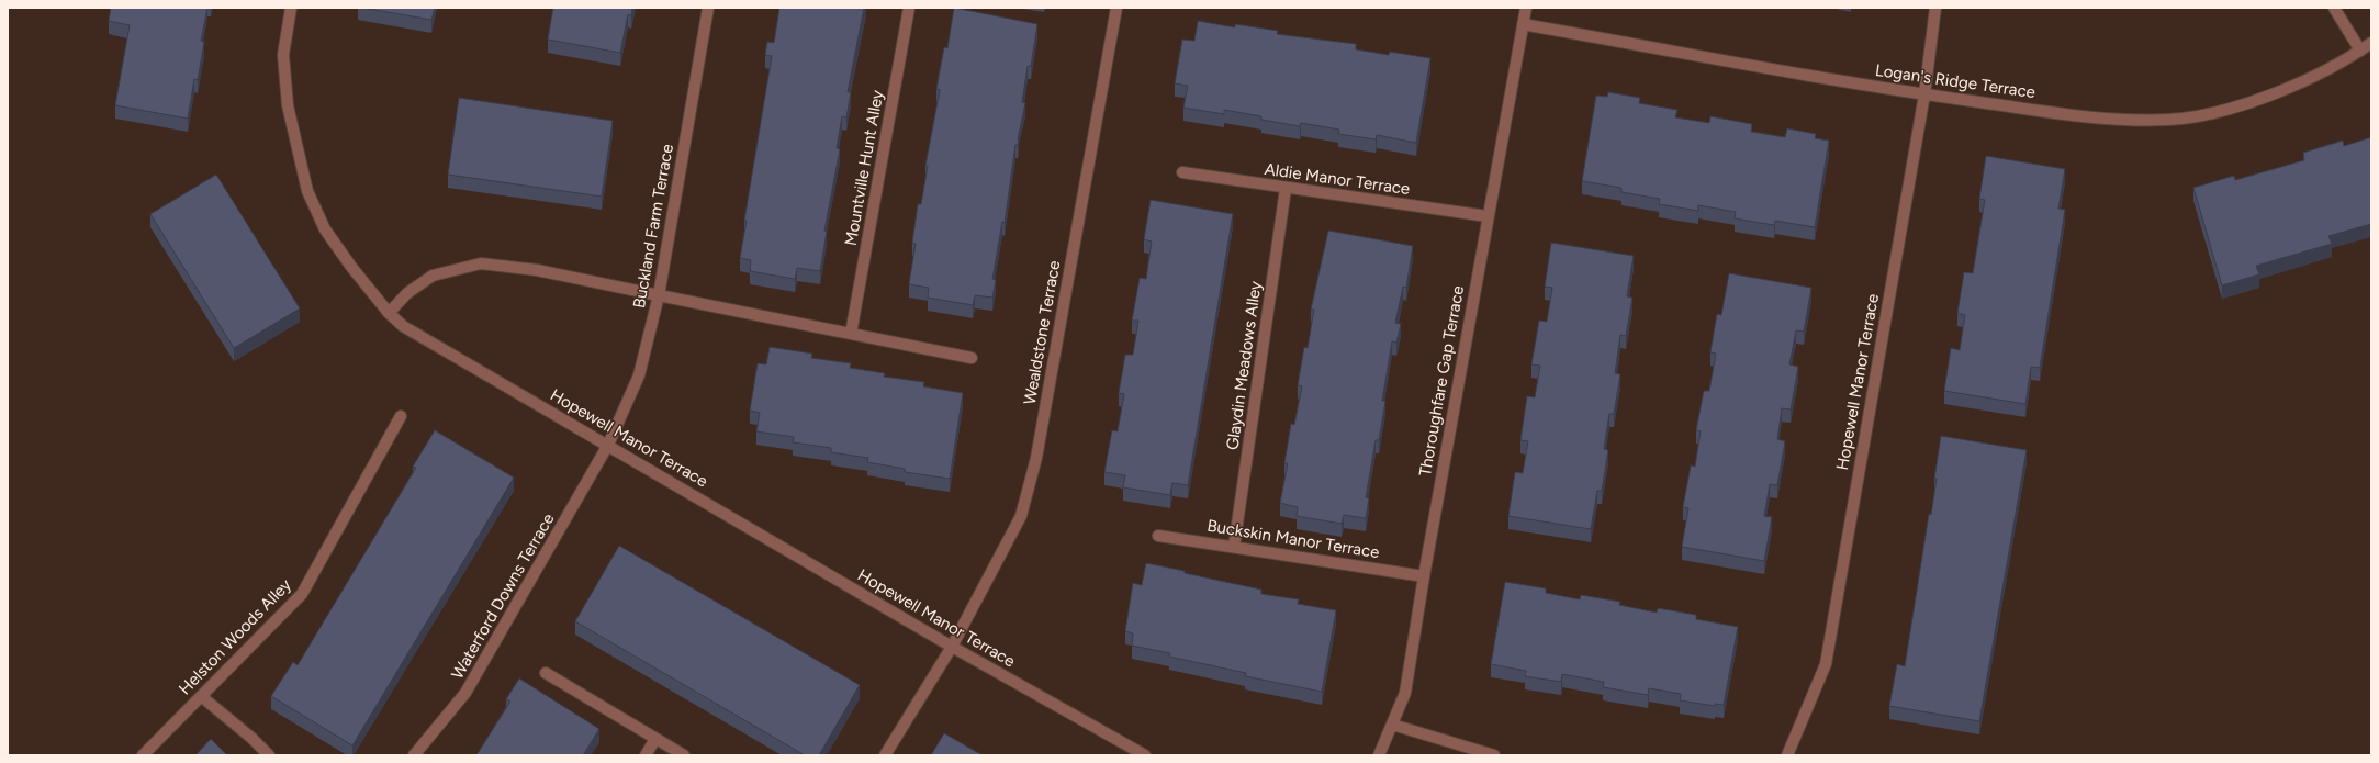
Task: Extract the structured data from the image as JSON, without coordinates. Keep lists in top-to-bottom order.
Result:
{
  "streets": {
    "street": [
      "Logan's Ridge Terrace",
      "Mountville Hunt Alley",
      "Aldie Manor Terrace",
      "Buckland Farm Terrace",
      "Wealdstone Terrace",
      "Glaydin Meadows Alley",
      "Thoroughfare Gap Terrace",
      "Hopewell Manor Terrace",
      "Buckskin Manor Terrace",
      "Waterford Downs Terrace",
      "Helston Woods Alley"
    ]
  },
  "crossings": [
    ["Logan's Ridge Terrace", "Thoroughfare Gap Terrace"],
    ["Logan's Ridge Terrace", "Hopewell Manor Terrace"],
    ["Aldie Manor Terrace", "Glaydin Meadows Alley"],
    ["Aldie Manor Terrace", "Thoroughfare Gap Terrace"],
    ["Buckland Farm Terrace", "Hopewell Manor Terrace"],
    ["Buckland Farm Terrace", "Waterford Downs Terrace"],
    ["Wealdstone Terrace", "Hopewell Manor Terrace"],
    ["Glaydin Meadows Alley", "Buckskin Manor Terrace"],
    ["Thoroughfare Gap Terrace", "Buckskin Manor Terrace"],
    ["Hopewell Manor Terrace", "Waterford Downs Terrace"]
  ]
}
